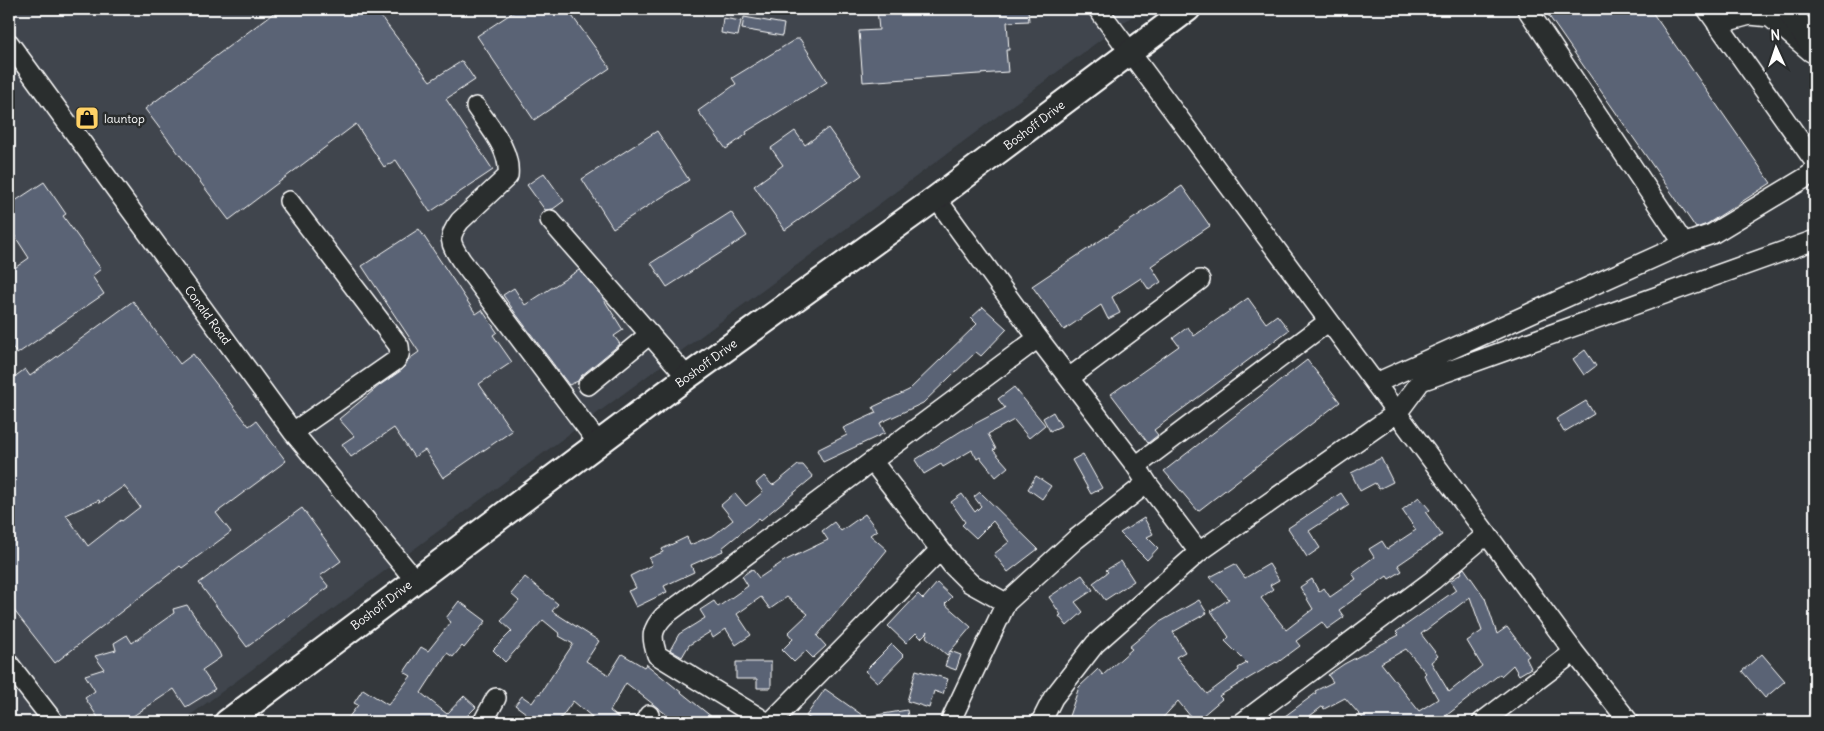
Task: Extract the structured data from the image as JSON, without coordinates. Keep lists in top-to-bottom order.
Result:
{
  "streets": {
    "main road": ["Boshoff Drive"],
    "street": ["Conald Road"]
  },
  "crossings": [
    ["Boshoff Drive", "Conald Road"]
  ],
  "places": {
    "shop": ["launtop"]
  },
  "north": "top"
}
